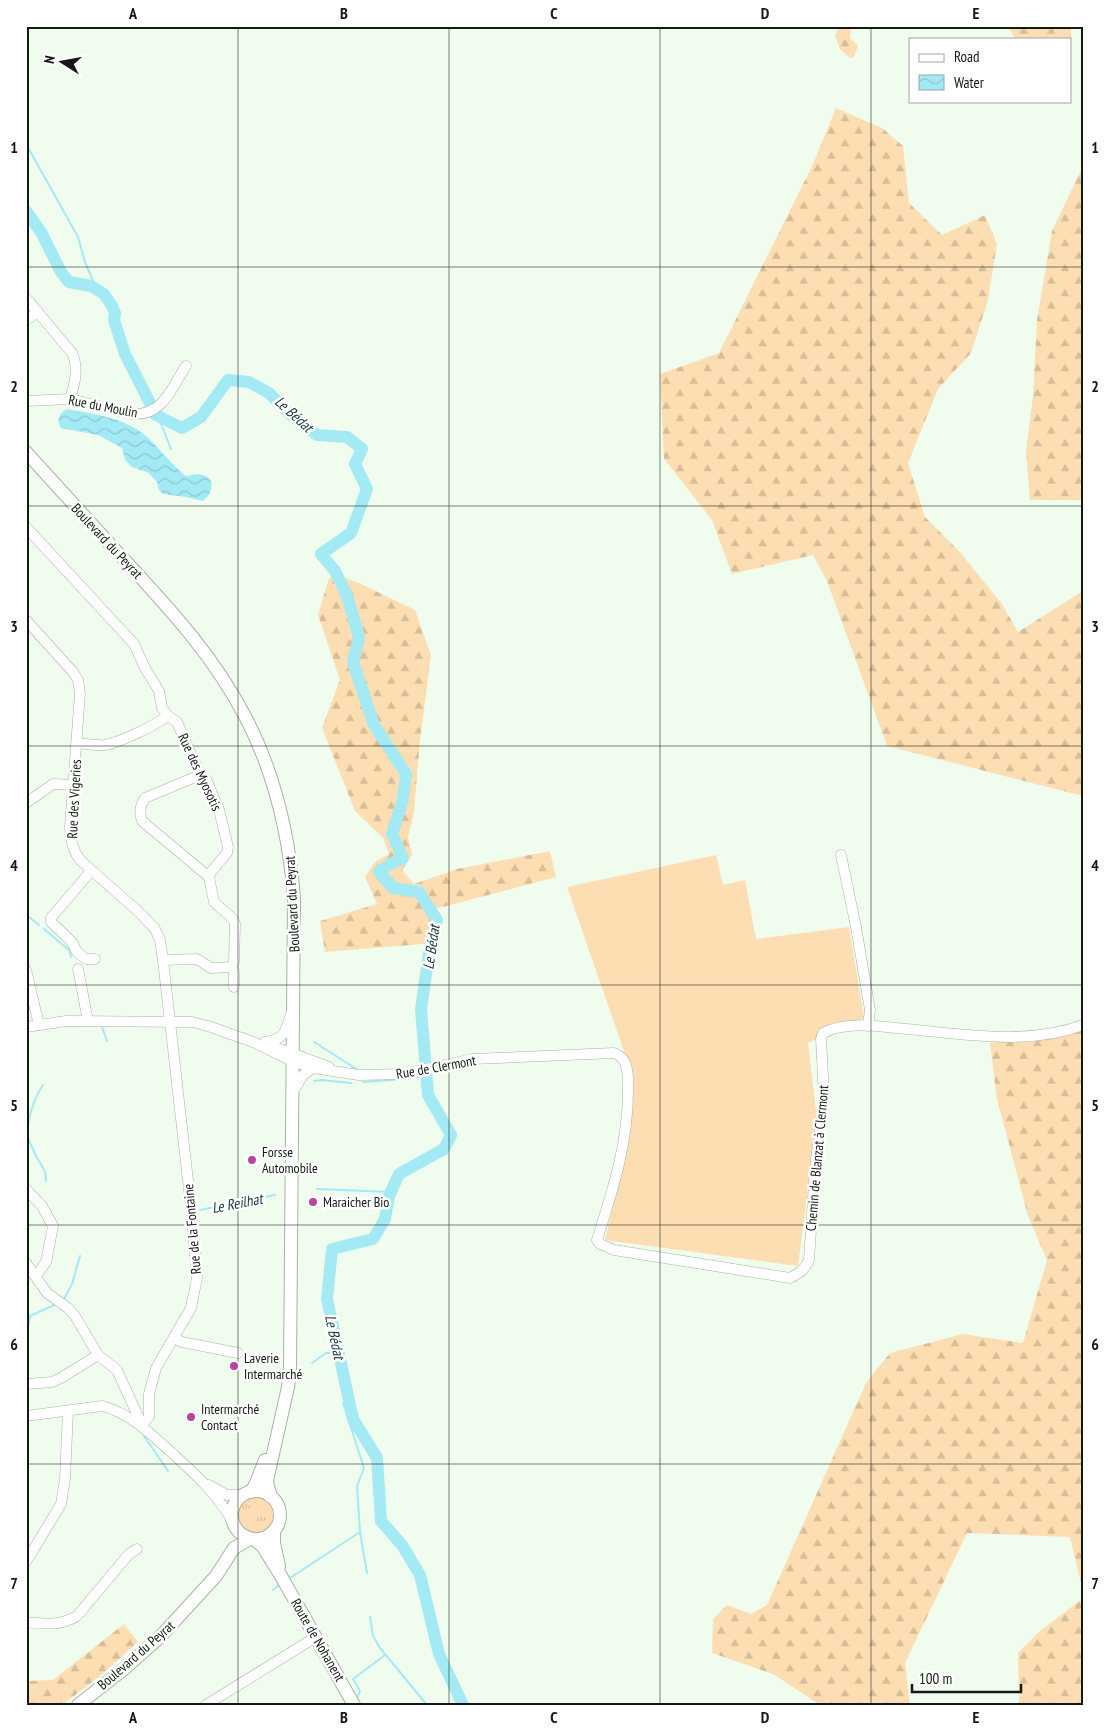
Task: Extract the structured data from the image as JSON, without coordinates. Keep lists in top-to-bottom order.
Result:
{
  "streets": {
    "main road": ["Boulevard du Peyrat", "Route de Nohanent"],
    "street": [
      "Rue du Moulin",
      "Rue des Myosotis",
      "Rue des Vigeries",
      "Rue de Clermont",
      "Chemin de Blanzat à Clermont",
      "Rue de la Fontaine"
    ]
  },
  "crossings": [
    ["Boulevard du Peyrat", "Rue de Clermont"],
    ["Boulevard du Peyrat", "Route de Nohanent"],
    ["Rue des Vigeries", "Rue de la Fontaine"],
    ["Rue de Clermont", "Chemin de Blanzat à Clermont"]
  ],
  "water": ["Le Bédat", "Le Reilhat"],
  "places": [
    "Forsse Automobile",
    "Maraicher Bio",
    "Laverie Intermarché",
    "Intermarché Contact"
  ],
  "legend": ["Road", "Water"],
  "scale_bar": "100 m",
  "north": "left",
  "grid": {
    "columns": [
      "A",
      "B",
      "C",
      "D",
      "E"
    ],
    "rows": [
      "1",
      "2",
      "3",
      "4",
      "5",
      "6",
      "7"
    ]
  }
}
